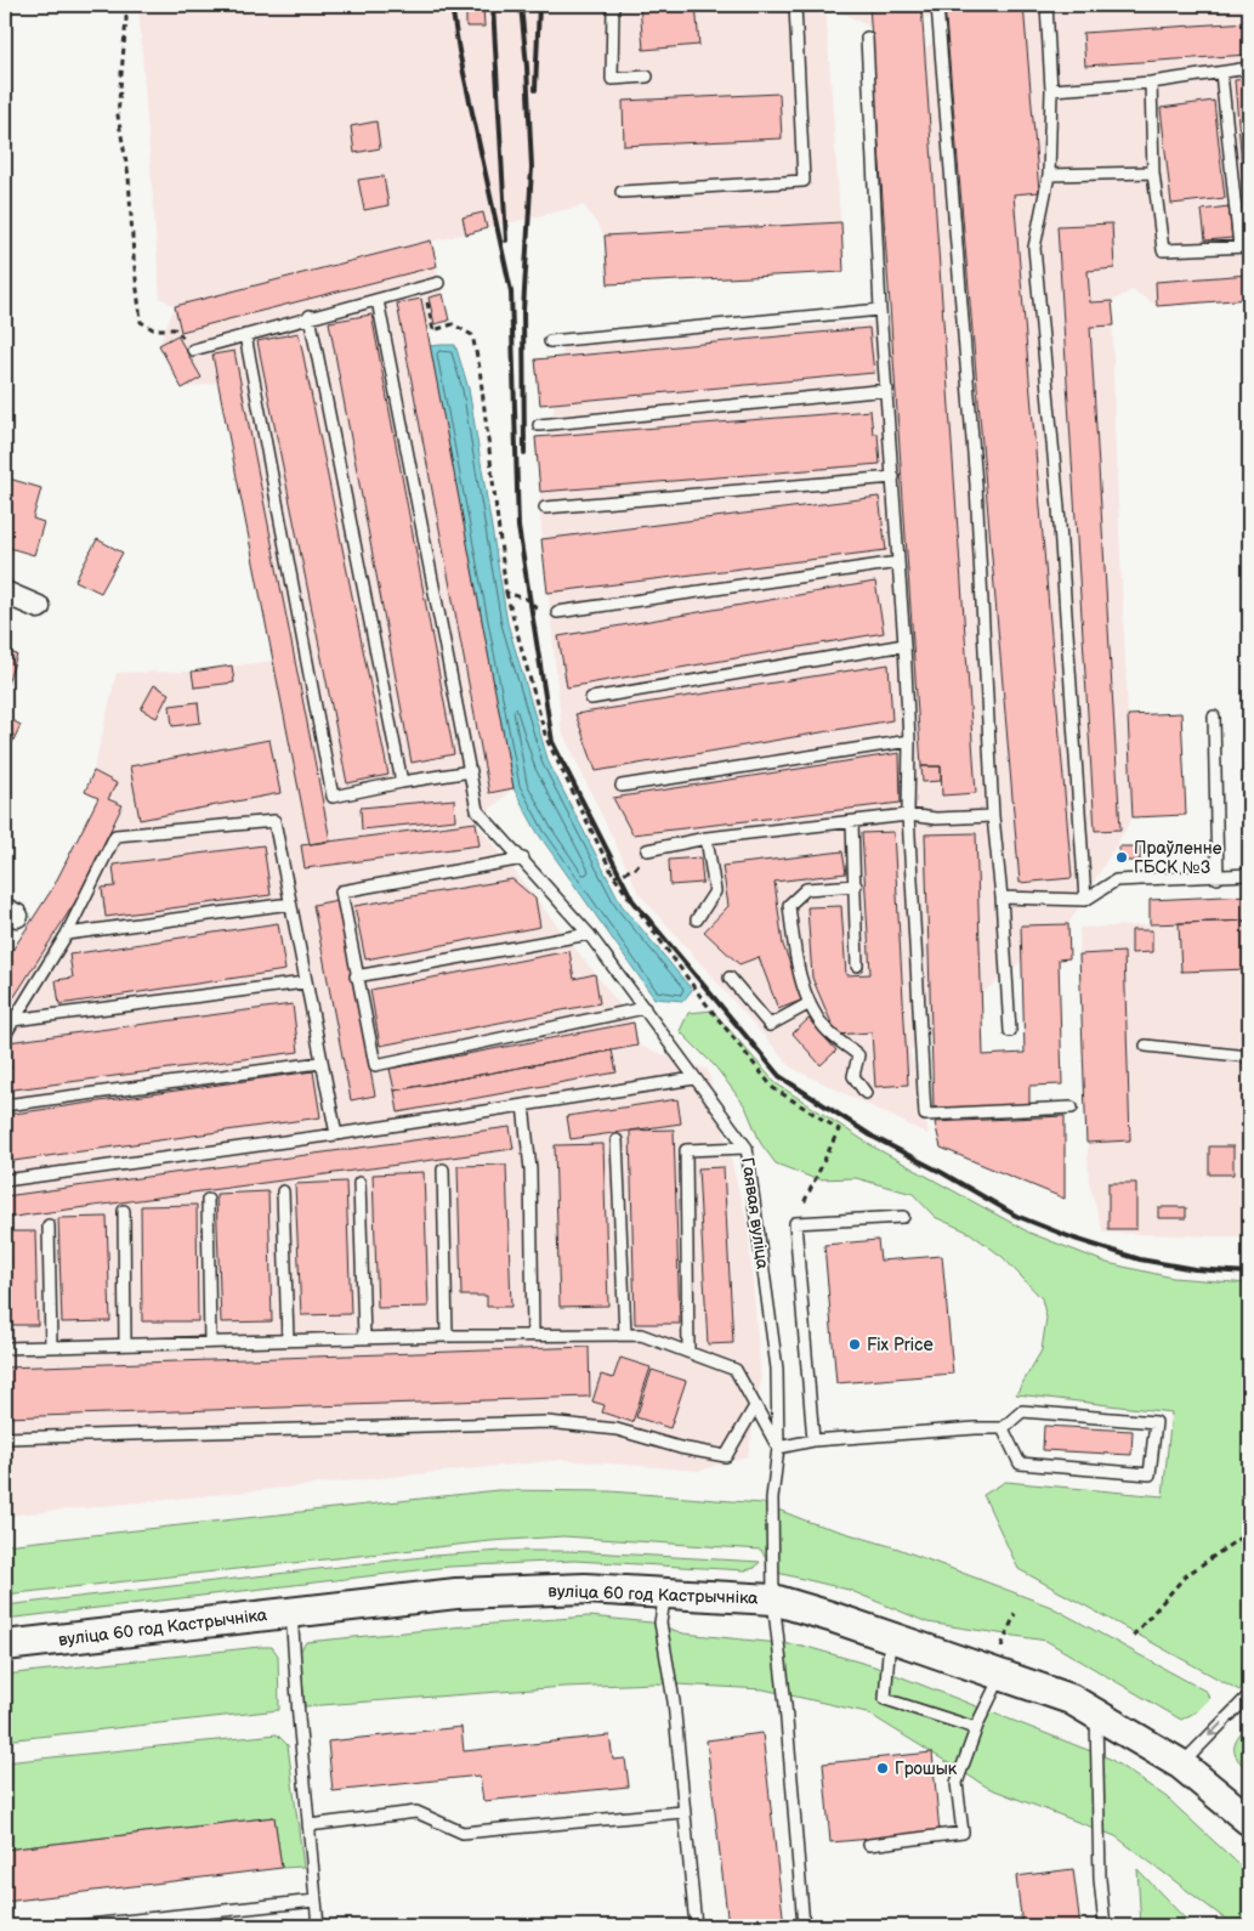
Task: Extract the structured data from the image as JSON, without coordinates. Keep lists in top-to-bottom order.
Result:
{
  "streets": {
    "street": ["вуліца 60 год Кастрычніка"],
    "lane": ["Гаявая вуліца"]
  },
  "crossings": [
    ["Гаявая вуліца", "вуліца 60 год Кастрычніка"]
  ],
  "places": ["Праўленне ГБСК №3", "Fix Price", "Грошык"]
}
